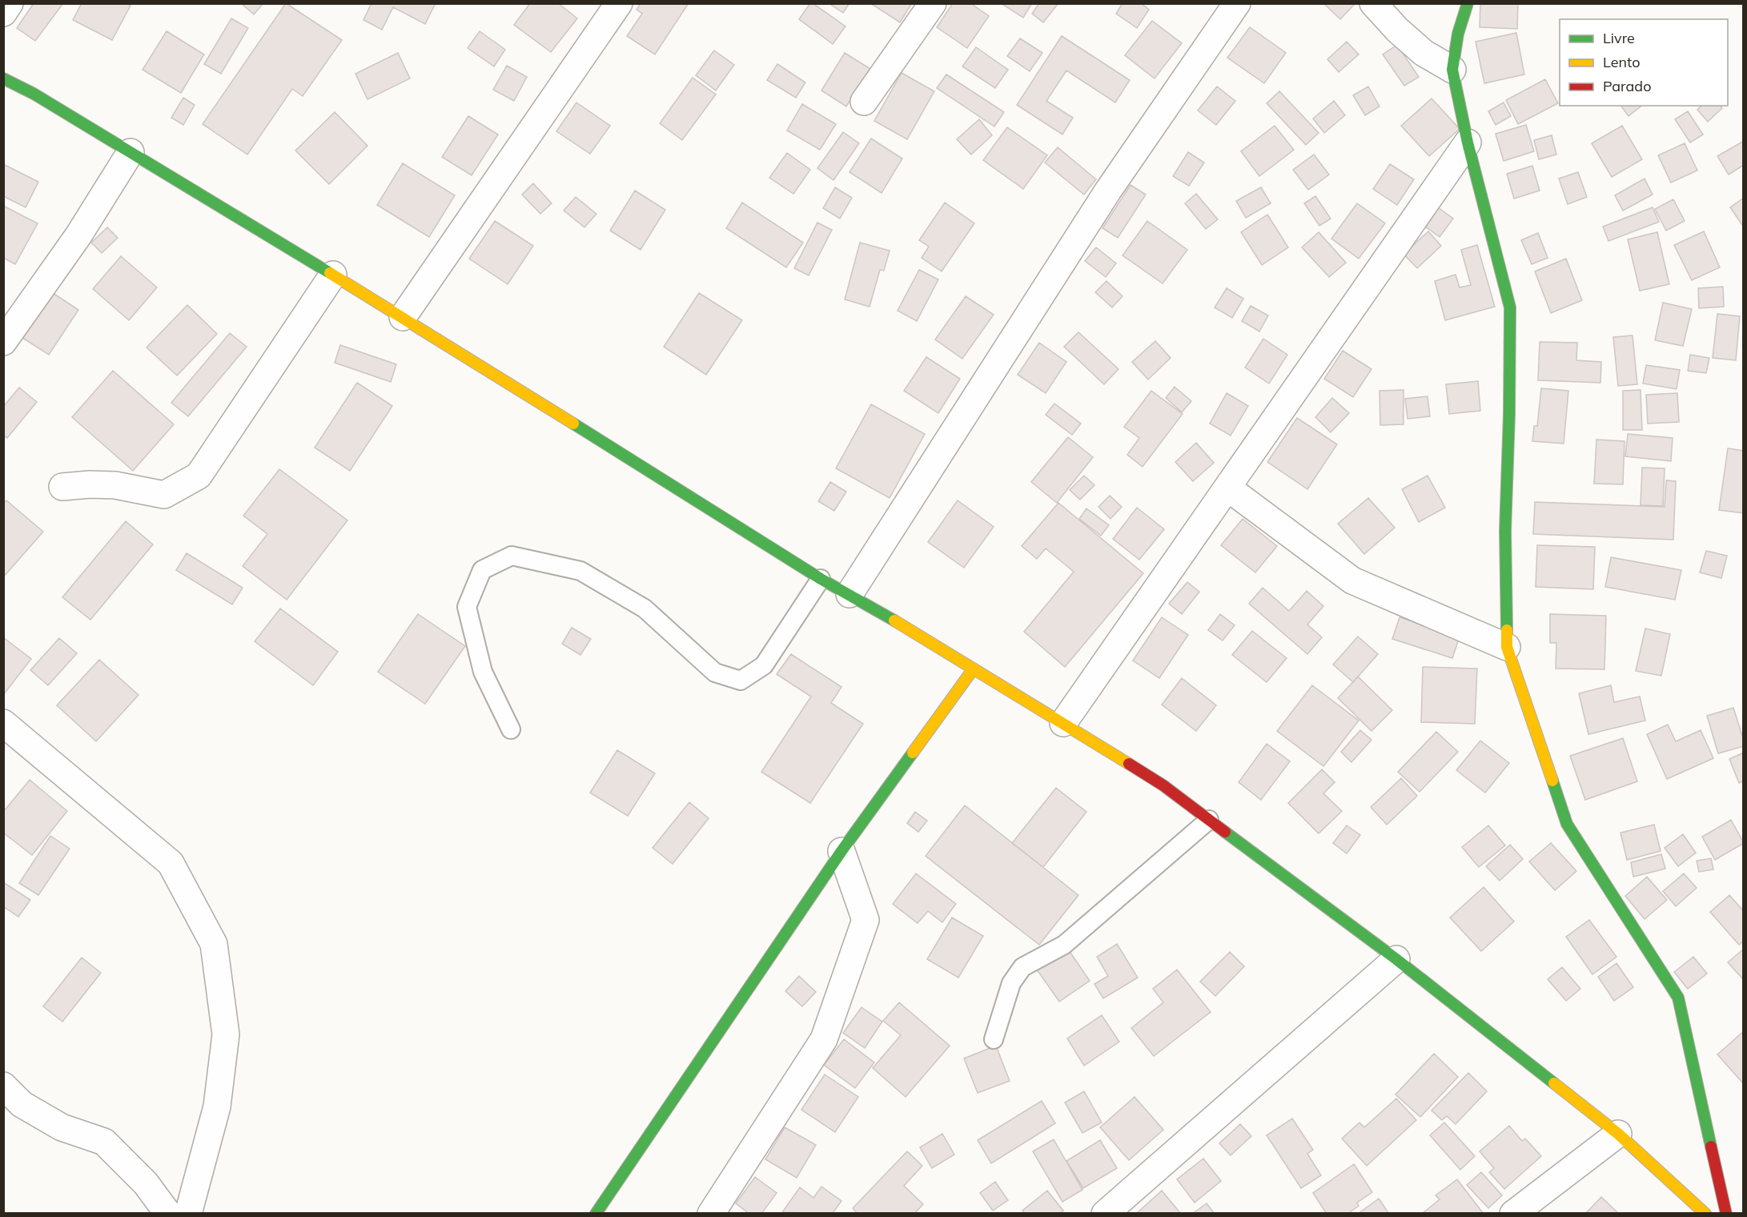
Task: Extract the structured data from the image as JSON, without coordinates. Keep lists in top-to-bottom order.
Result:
{
  "legend": ["Livre", "Lento", "Parado"]
}
